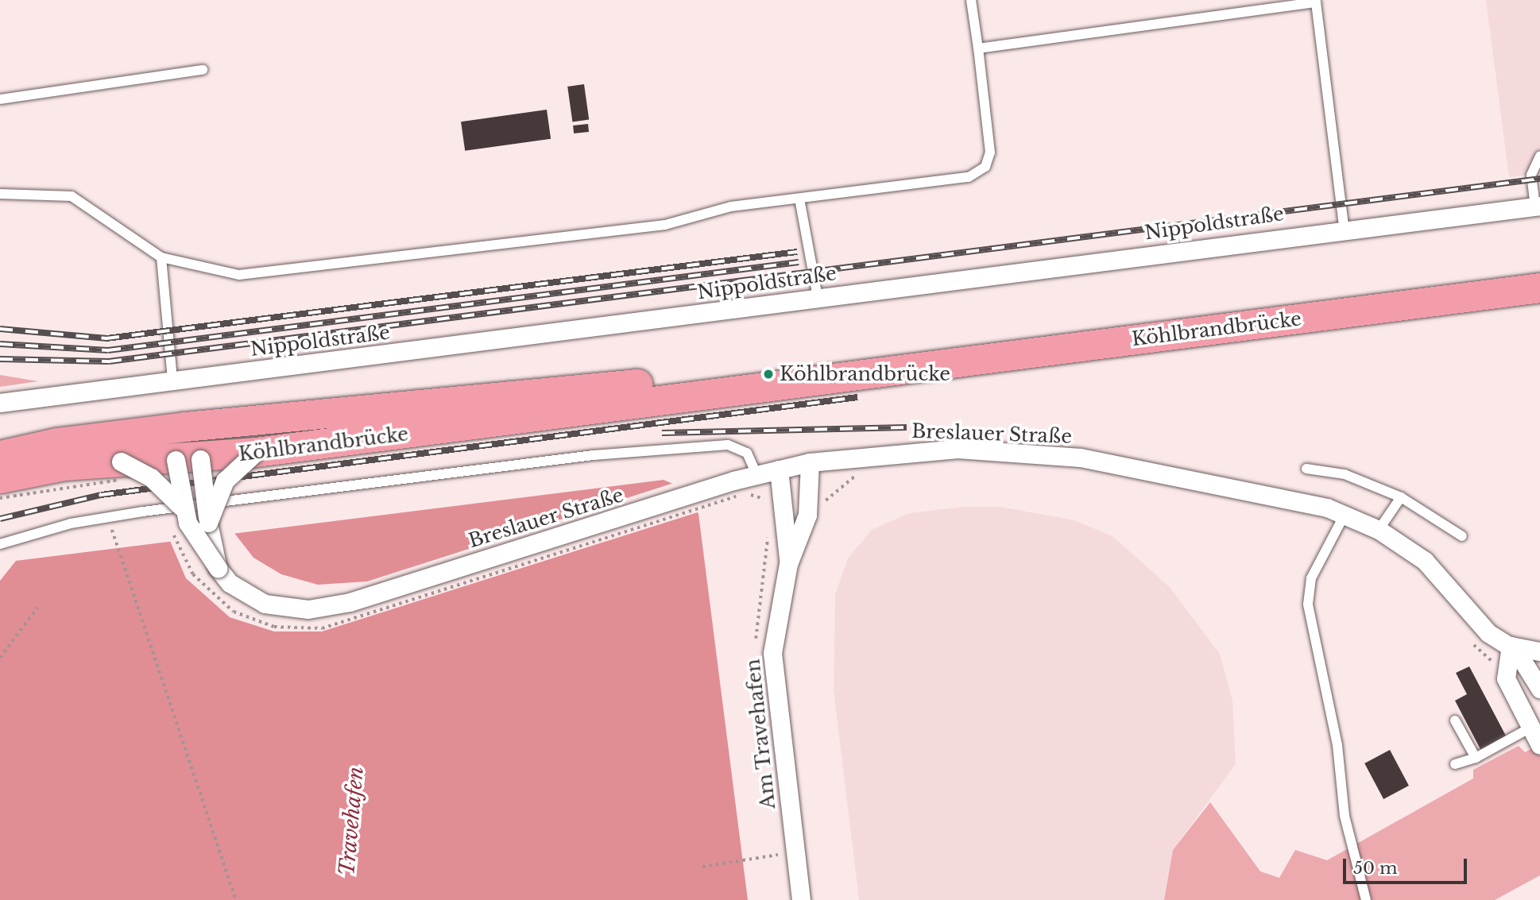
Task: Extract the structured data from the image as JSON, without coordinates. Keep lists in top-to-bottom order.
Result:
{
  "streets": {
    "main road": ["Köhlbrandbrücke"],
    "street": ["Nippoldstraße", "Breslauer Straße", "Am Travehafen"]
  },
  "crossings": [
    ["Köhlbrandbrücke", "Breslauer Straße"],
    ["Breslauer Straße", "Am Travehafen"]
  ],
  "water": ["Travehafen"],
  "places": ["Köhlbrandbrücke"],
  "scale_bar": "50 m"
}
